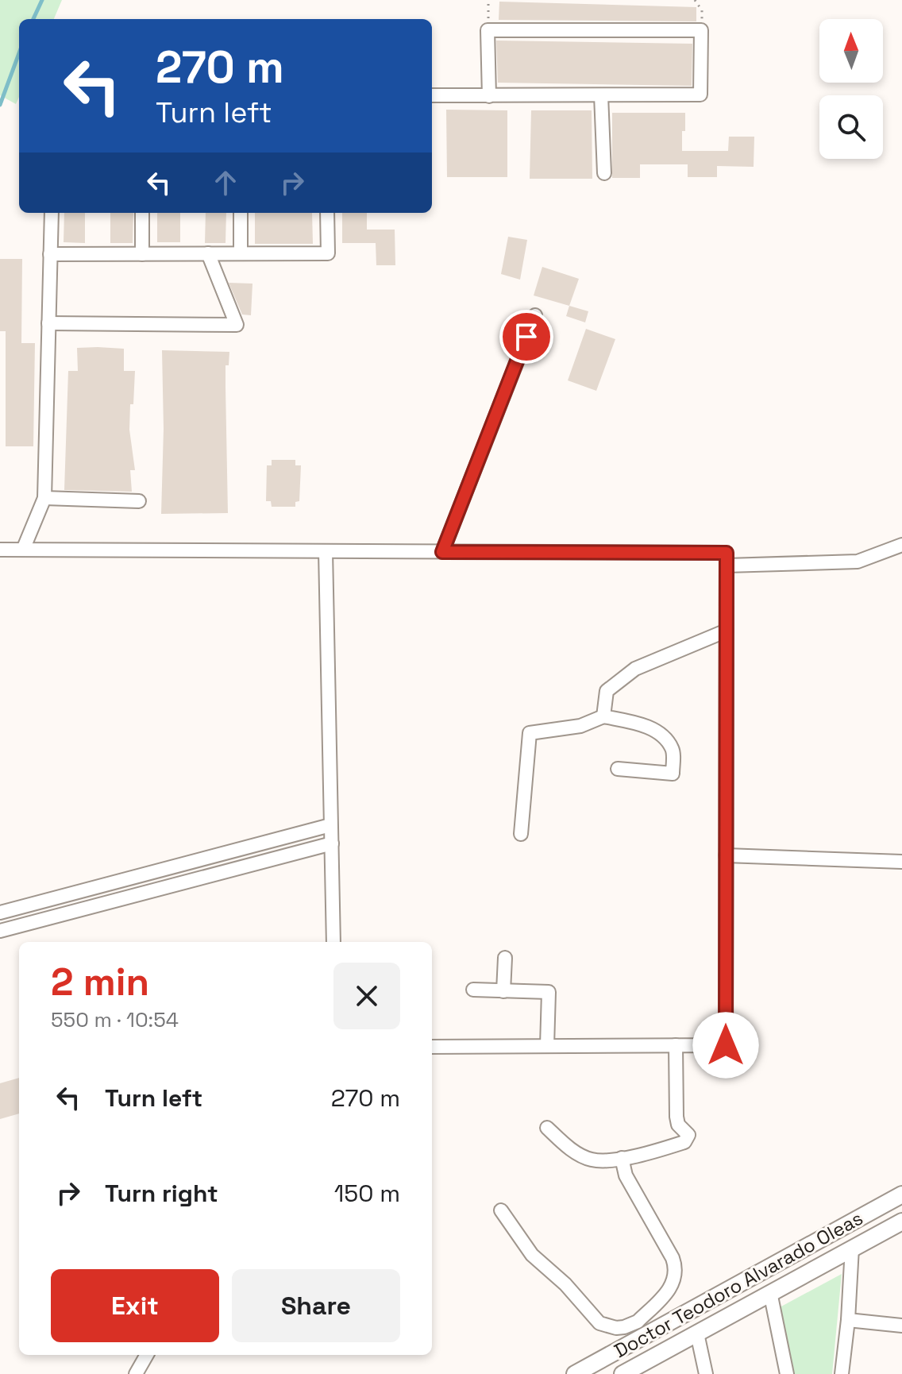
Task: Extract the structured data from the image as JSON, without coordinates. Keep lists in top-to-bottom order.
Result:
{
  "streets": {
    "main road": ["Doctor Teodoro Alvarado Oleas"]
  },
  "north": "top",
  "page": {
    "turn": ["270 m", "Turn left"],
    "heading": ["2 min", "550 m · 10:54"],
    "list": [
      {
        "name": "Turn left",
        "value": "270 m"
      },
      {
        "name": "Turn right",
        "value": "150 m"
      }
    ],
    "buttons": ["Exit", "Share"]
  }
}
